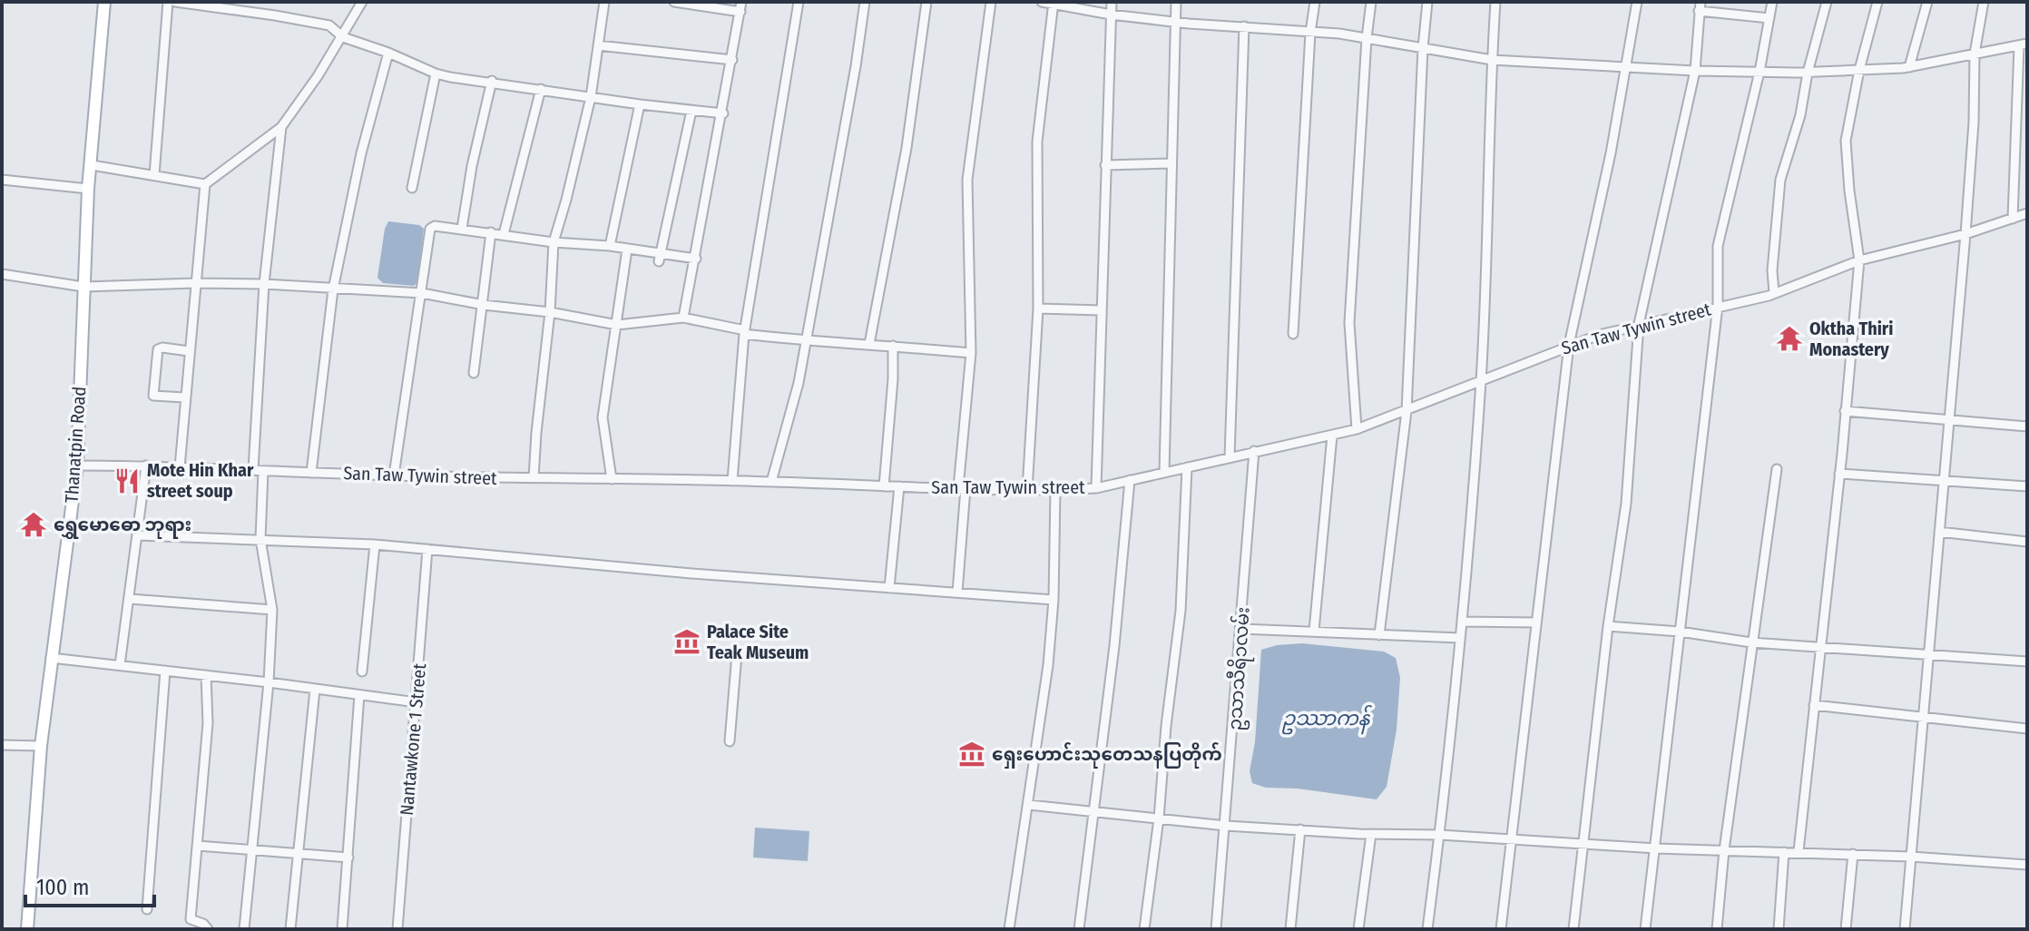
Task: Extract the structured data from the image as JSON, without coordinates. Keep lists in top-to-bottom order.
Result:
{
  "streets": {
    "main road": ["Thanatpin Road"],
    "street": ["San Taw Tywin street", "ဥသာသီရိ၁လမ်း", "Nantawkone 1 Street"]
  },
  "crossings": [
    ["San Taw Tywin street", "Thanatpin Road"],
    ["San Taw Tywin street", "ဥသာသီရိ၁လမ်း"]
  ],
  "water": ["ဥဿာကန်"],
  "places": {
    "temple": ["Oktha Thiri Monastery", "ရွှေမောဓော ဘုရား"],
    "restaurant": ["Mote Hin Khar street soup"],
    "museum": ["Palace Site Teak Museum", "ရှေးဟောင်းသုတေသနပြတိုက်"]
  },
  "scale_bar": "100 m"
}
